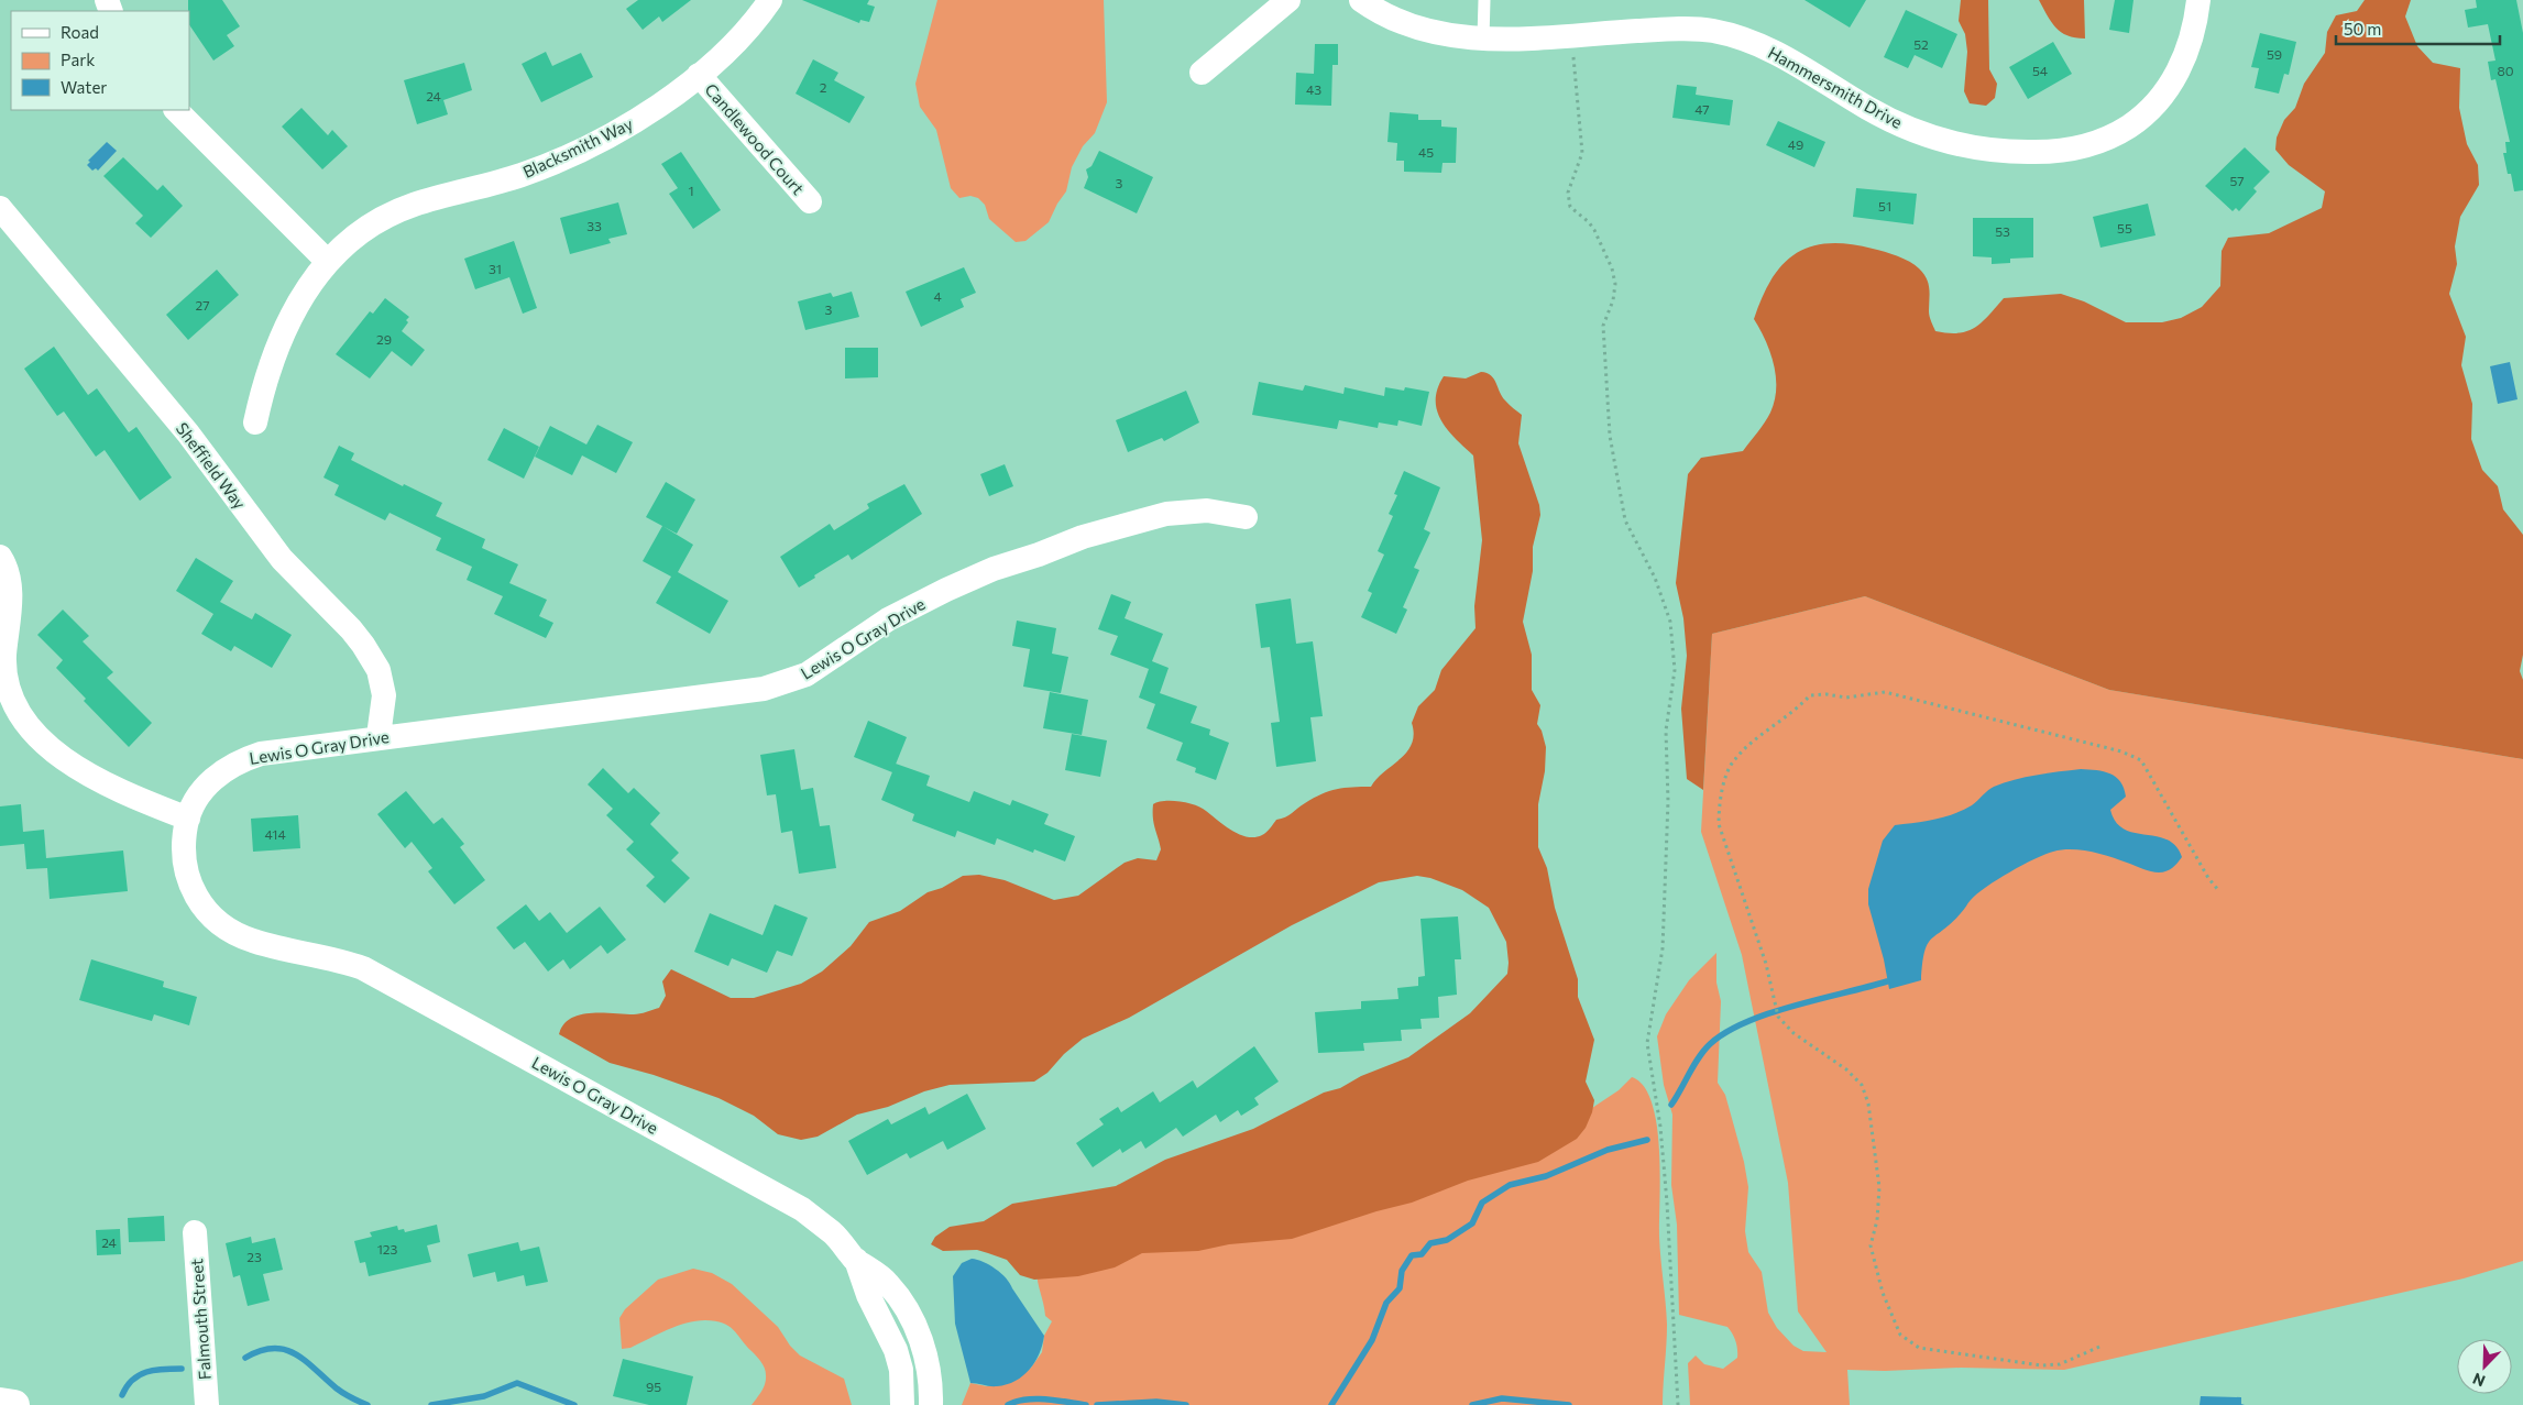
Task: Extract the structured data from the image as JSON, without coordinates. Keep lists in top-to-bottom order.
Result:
{
  "streets": {
    "street": [
      "Hammersmith Drive",
      "Candlewood Court",
      "Blacksmith Way",
      "Sheffield Way",
      "Lewis O Gray Drive",
      "Falmouth Street"
    ]
  },
  "crossings": [
    ["Candlewood Court", "Blacksmith Way"],
    ["Sheffield Way", "Lewis O Gray Drive"]
  ],
  "house_numbers": [
    "52",
    "59",
    "54",
    "80",
    "2",
    "43",
    "24",
    "47",
    "49",
    "45",
    "57",
    "3",
    "1",
    "51",
    "33",
    "55",
    "53",
    "31",
    "4",
    "27",
    "3",
    "29",
    "414",
    "24",
    "123",
    "23",
    "95"
  ],
  "legend": ["Road", "Park", "Water"],
  "scale_bar": "50 m",
  "north": "bottom left"
}
